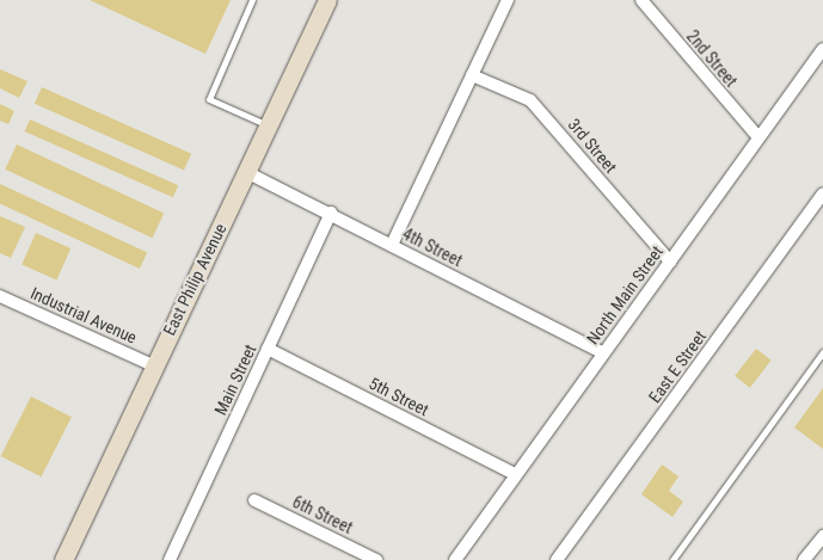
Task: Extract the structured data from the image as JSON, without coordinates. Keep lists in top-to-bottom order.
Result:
{
  "streets": {
    "main road": ["East Philip Avenue"],
    "street": [
      "2nd Street",
      "3rd Street",
      "4th Street",
      "North Main Street",
      "Industrial Avenue",
      "East E Street",
      "Main Street",
      "5th Street",
      "6th Street"
    ]
  },
  "crossings": [
    ["2nd Street", "North Main Street"],
    ["3rd Street", "North Main Street"],
    ["4th Street", "East Philip Avenue"],
    ["4th Street", "North Main Street"],
    ["4th Street", "Main Street"],
    ["East Philip Avenue", "Industrial Avenue"],
    ["North Main Street", "5th Street"],
    ["Main Street", "5th Street"]
  ]
}
